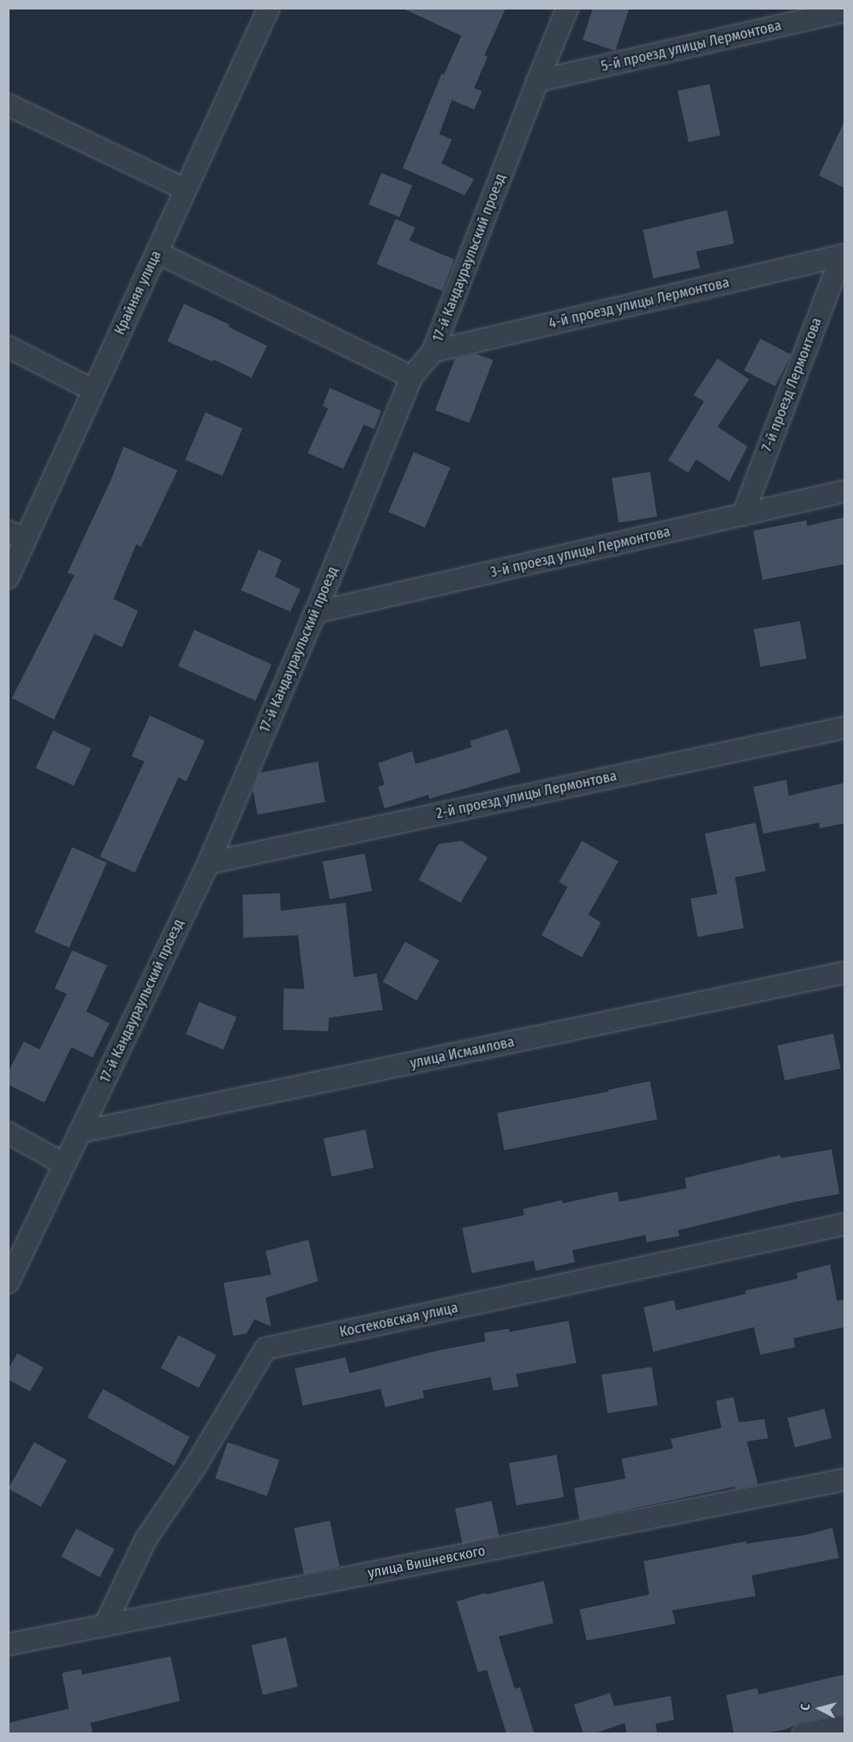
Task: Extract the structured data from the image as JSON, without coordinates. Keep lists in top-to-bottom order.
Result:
{
  "streets": {
    "street": [
      "5-й проезд улицы Лермонтова",
      "17-й Кандаураульский проезд",
      "Крайняя улица",
      "4-й проезд улицы Лермонтова",
      "7-й проезд Лермонтова",
      "3-й проезд улицы Лермонтова",
      "2-й проезд улицы Лермонтова",
      "улица Исмаилова",
      "Костековская улица",
      "улица Вишневского"
    ]
  },
  "crossings": [
    ["5-й проезд улицы Лермонтова", "17-й Кандаураульский проезд"],
    ["17-й Кандаураульский проезд", "4-й проезд улицы Лермонтова"],
    ["17-й Кандаураульский проезд", "3-й проезд улицы Лермонтова"],
    ["17-й Кандаураульский проезд", "2-й проезд улицы Лермонтова"],
    ["17-й Кандаураульский проезд", "улица Исмаилова"],
    ["4-й проезд улицы Лермонтова", "7-й проезд Лермонтова"],
    ["7-й проезд Лермонтова", "3-й проезд улицы Лермонтова"],
    ["Костековская улица", "улица Вишневского"]
  ],
  "north": "left"
}
